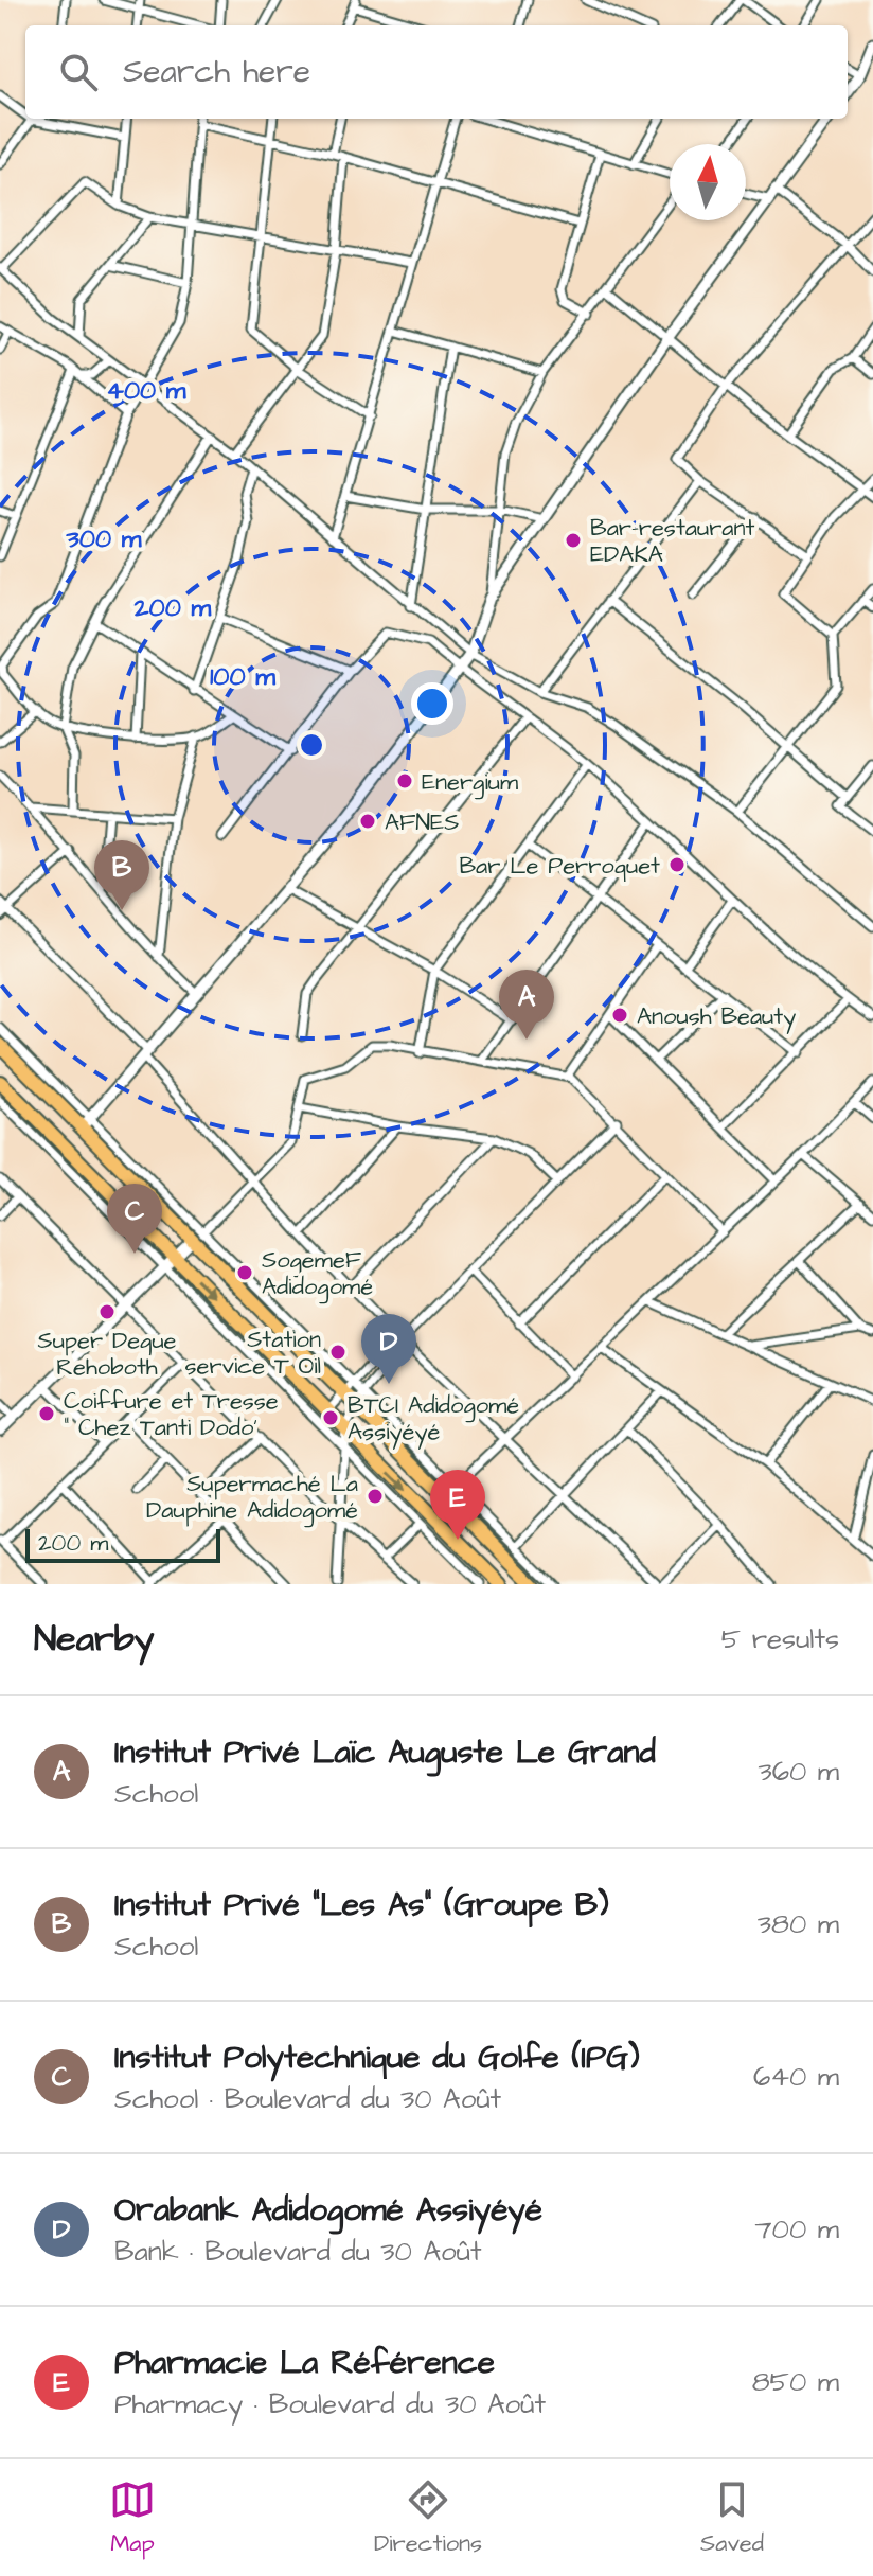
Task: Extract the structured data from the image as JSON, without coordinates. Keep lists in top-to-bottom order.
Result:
{
  "places": [
    "Bar-restaurant EDAKA",
    "Energium",
    "AFNES",
    "Bar Le Perroquet",
    "Anoush Beauty",
    "SogemeF Adidogomé",
    "Super Degue Rehoboth",
    "Station service T Oil",
    "Coiffure et Tresse \" Chez Tanti Dodo'",
    "BTCI Adidogomé Assiyéyé",
    "Supermaché La Dauphine Adidogomé"
  ],
  "scale_bar": "200 m",
  "north": "top",
  "page": {
    "search": "Search here",
    "pins": [
      "B",
      "A",
      "C",
      "D",
      "E"
    ],
    "scale": "200 m",
    "heading": ["Nearby", "5 results"],
    "list": [
      {
        "mark": "A",
        "name": "Institut Privé Laïc Auguste Le Grand",
        "note": "School",
        "value": "360 m"
      },
      {
        "mark": "B",
        "name": "Institut Privé \"Les As\" (Groupe B)",
        "note": "School",
        "value": "380 m"
      },
      {
        "mark": "C",
        "name": "Institut Polytechnique du Golfe (IPG)",
        "note": "School · Boulevard du 30 Août",
        "value": "640 m"
      },
      {
        "mark": "D",
        "name": "Orabank Adidogomé Assiyéyé",
        "note": "Bank · Boulevard du 30 Août",
        "value": "700 m"
      },
      {
        "mark": "E",
        "name": "Pharmacie La Référence",
        "note": "Pharmacy · Boulevard du 30 Août",
        "value": "850 m"
      }
    ],
    "nav": ["Map", "Directions", "Saved"]
  },
  "rings": [
    "400 m",
    "300 m",
    "200 m",
    "100 m"
  ]
}
